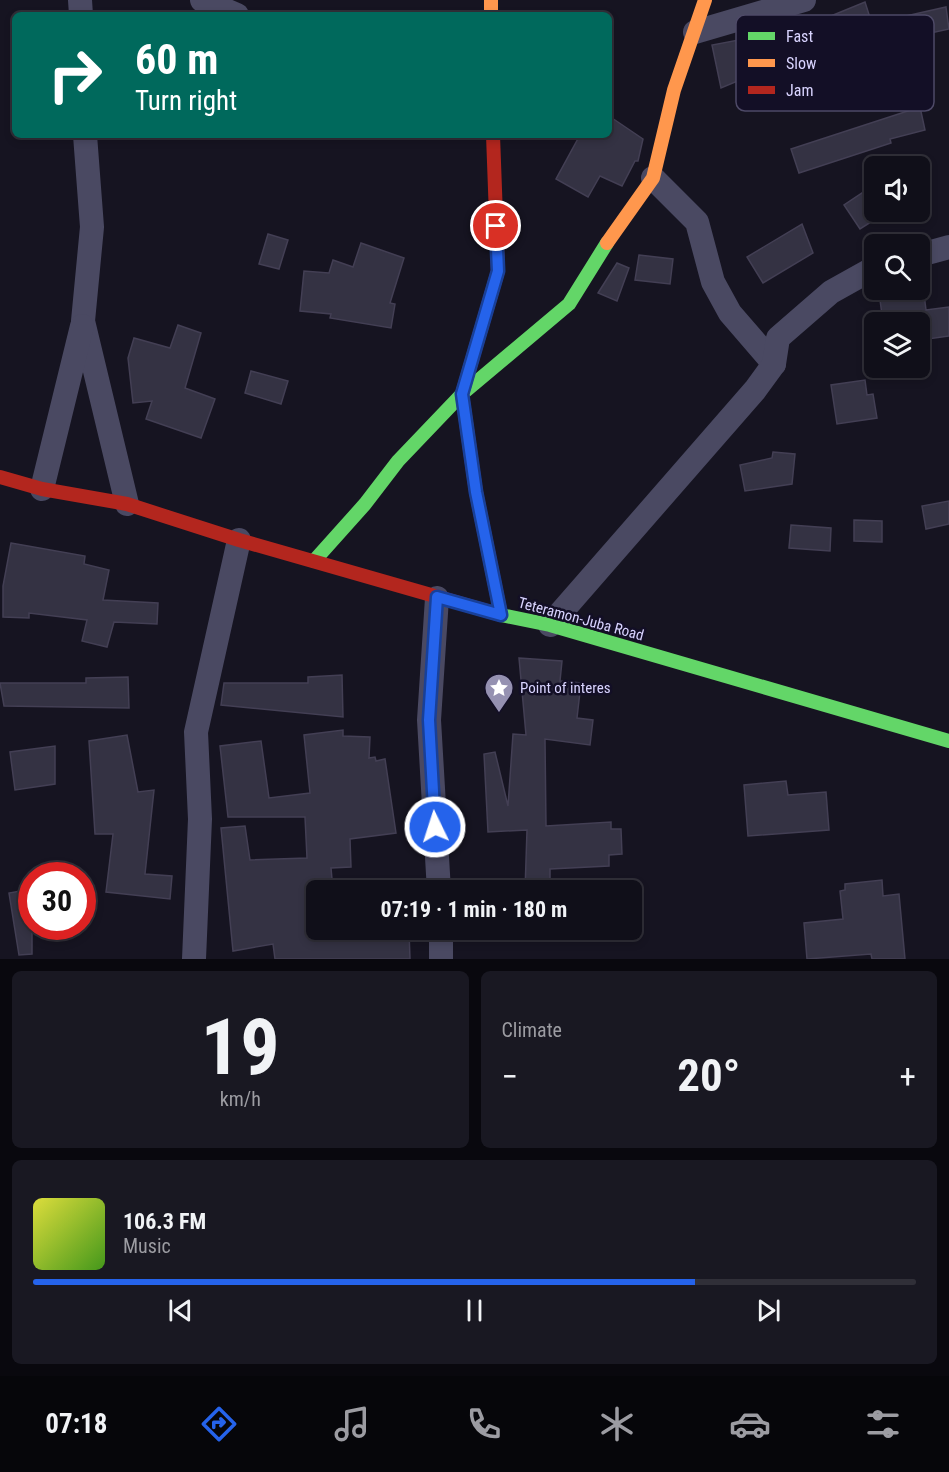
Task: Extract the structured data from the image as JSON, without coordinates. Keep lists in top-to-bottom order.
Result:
{
  "streets": {
    "street": ["Teteramon-Juba Road"]
  },
  "places": {
    "place": ["Point of interes"]
  },
  "legend": ["Fast", "Slow", "Jam"],
  "page": {
    "turn": ["60 m", "Turn right"],
    "limit": "30",
    "trip": "07:19 · 1 min · 180 m",
    "tile": [
      ["19", "km/h"],
      "Climate"
    ],
    "heat": ["−", "20°", "+"],
    "song": ["106.3 FM", "Music"],
    "tabs": "07:18"
  }
}
